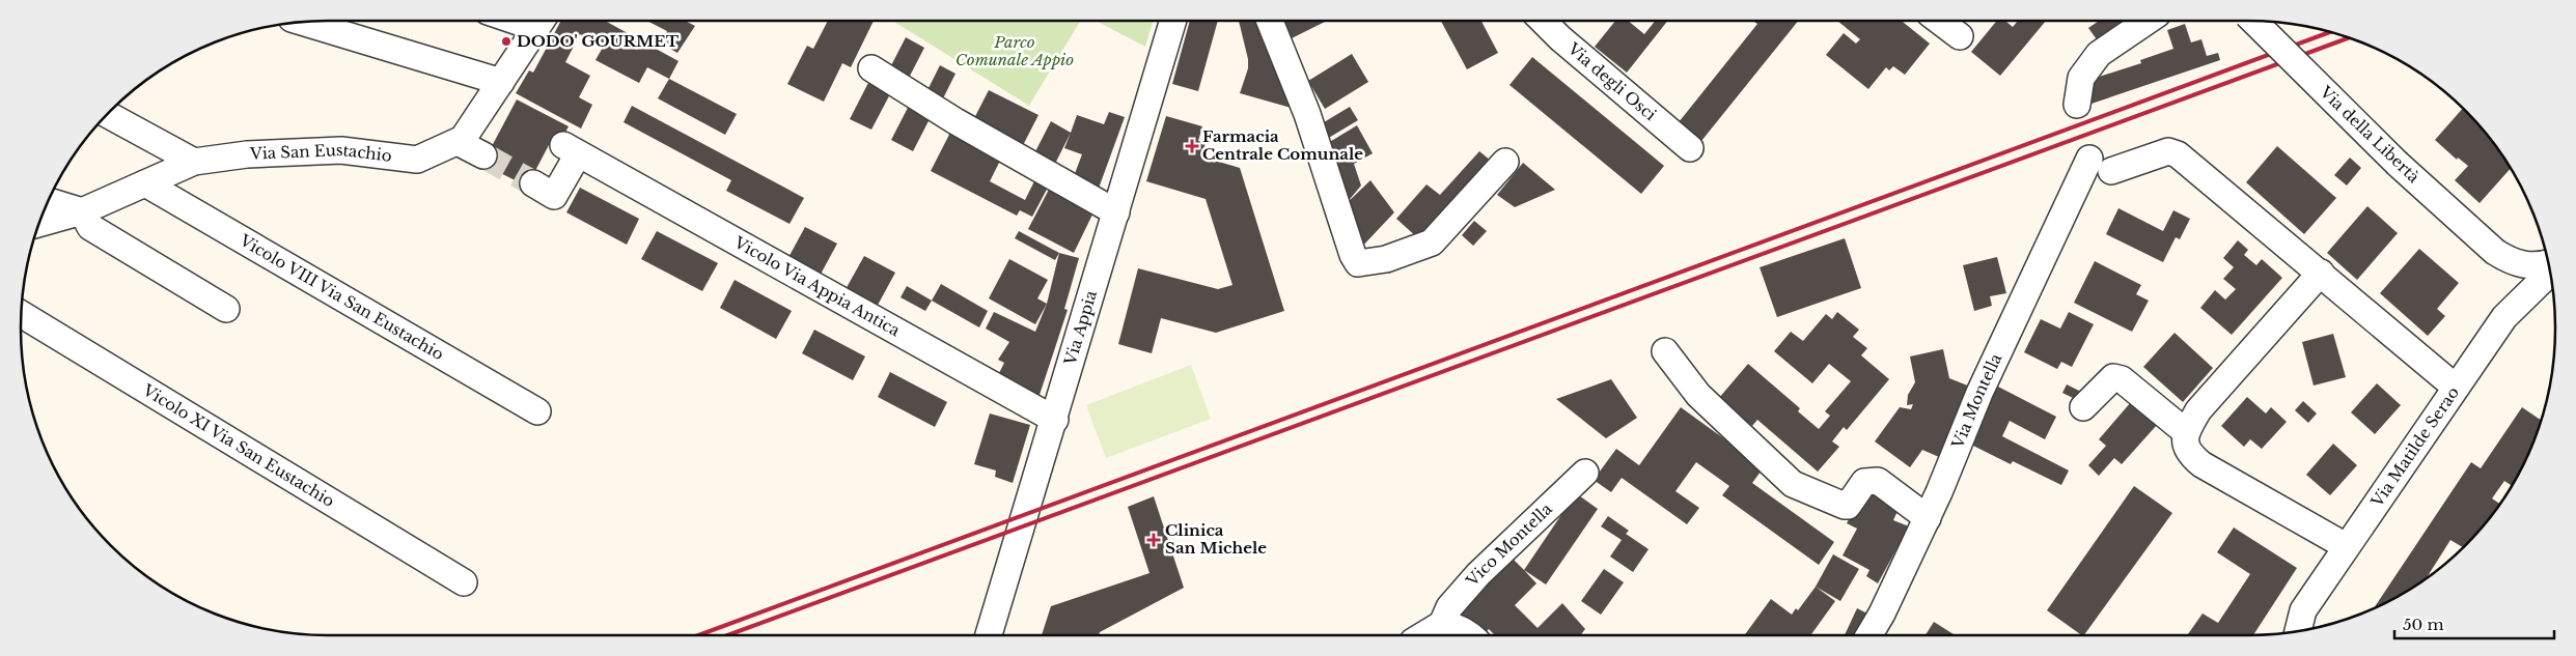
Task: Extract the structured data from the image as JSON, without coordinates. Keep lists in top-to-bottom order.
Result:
{
  "streets": {
    "street": [
      "Via degli Osci",
      "Via della Libertà",
      "Via San Eustachio",
      "Vicolo Via Appia Antica",
      "Vicolo VIII Via San Eustachio",
      "Via Appia",
      "Via Montella",
      "Vicolo XI Via San Eustachio",
      "Via Matilde Serao",
      "Vico Montella"
    ]
  },
  "crossings": [
    ["Via della Libertà", "Via Matilde Serao"],
    ["Via San Eustachio", "Vicolo VIII Via San Eustachio"],
    ["Vicolo Via Appia Antica", "Via Appia"]
  ],
  "parks": ["Parco Comunale Appio"],
  "places": {
    "other": ["DODO' GOURMET"],
    "health": ["Farmacia Centrale Comunale", "Clinica San Michele"]
  },
  "scale_bar": "50 m"
}
